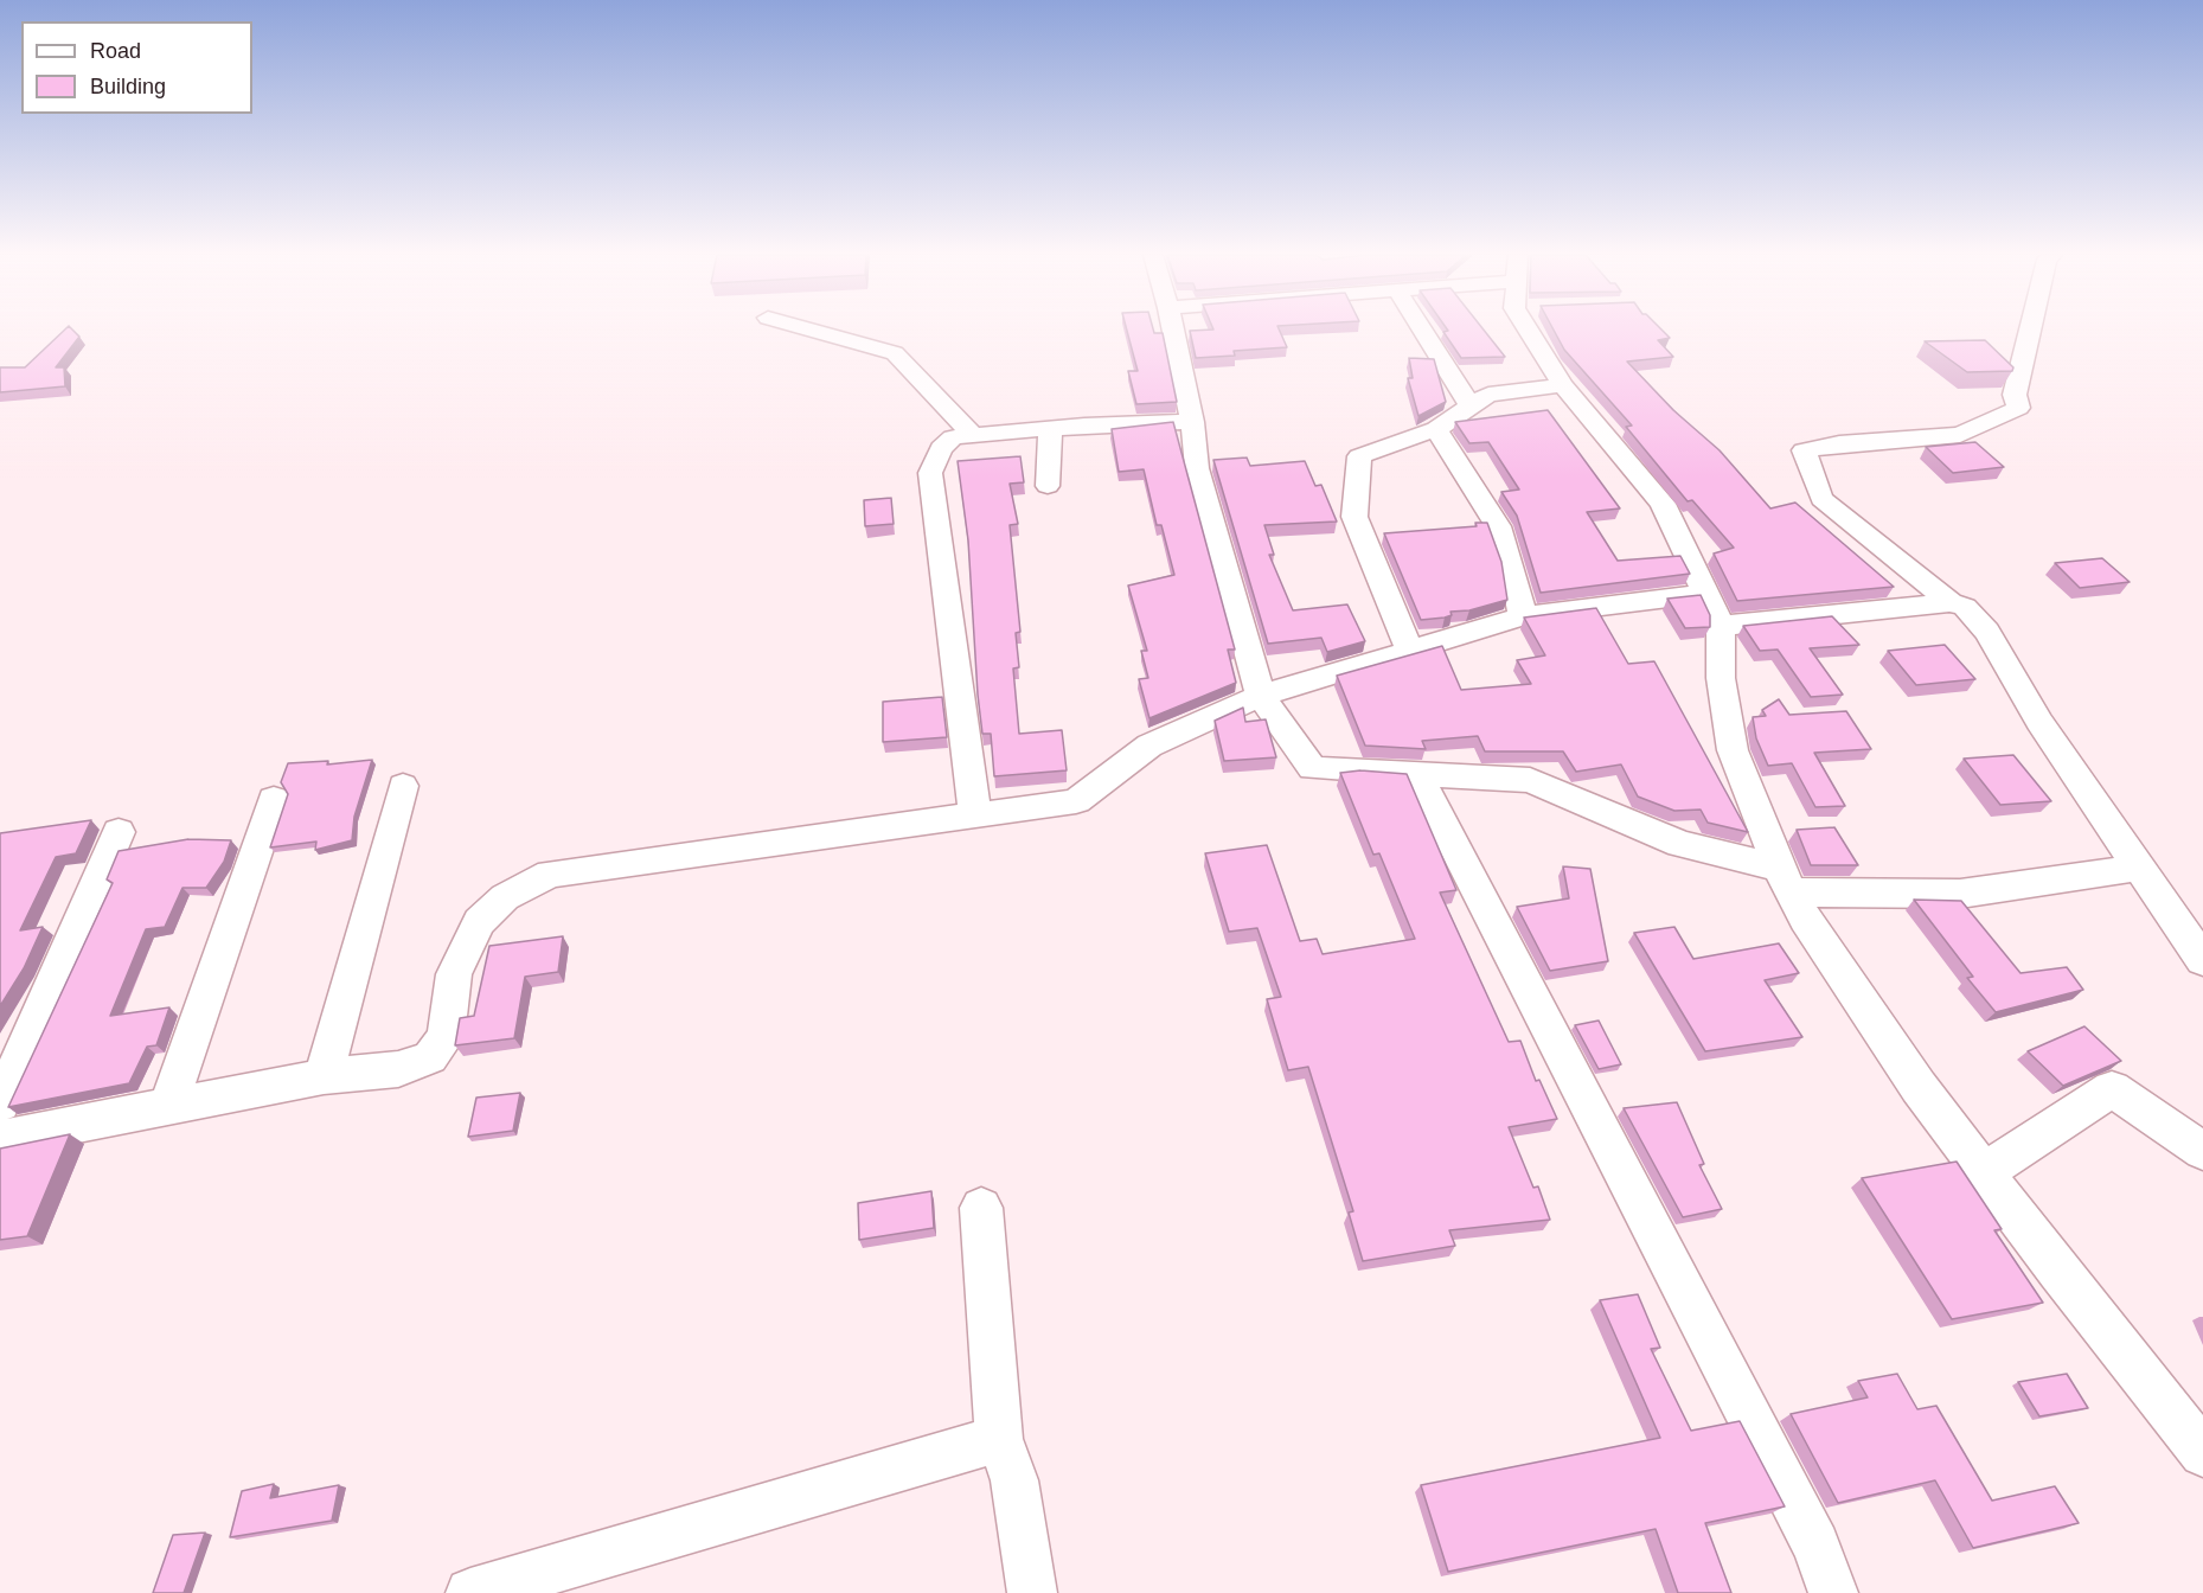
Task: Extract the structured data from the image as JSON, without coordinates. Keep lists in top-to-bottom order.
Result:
{
  "legend": ["Road", "Building"]
}
